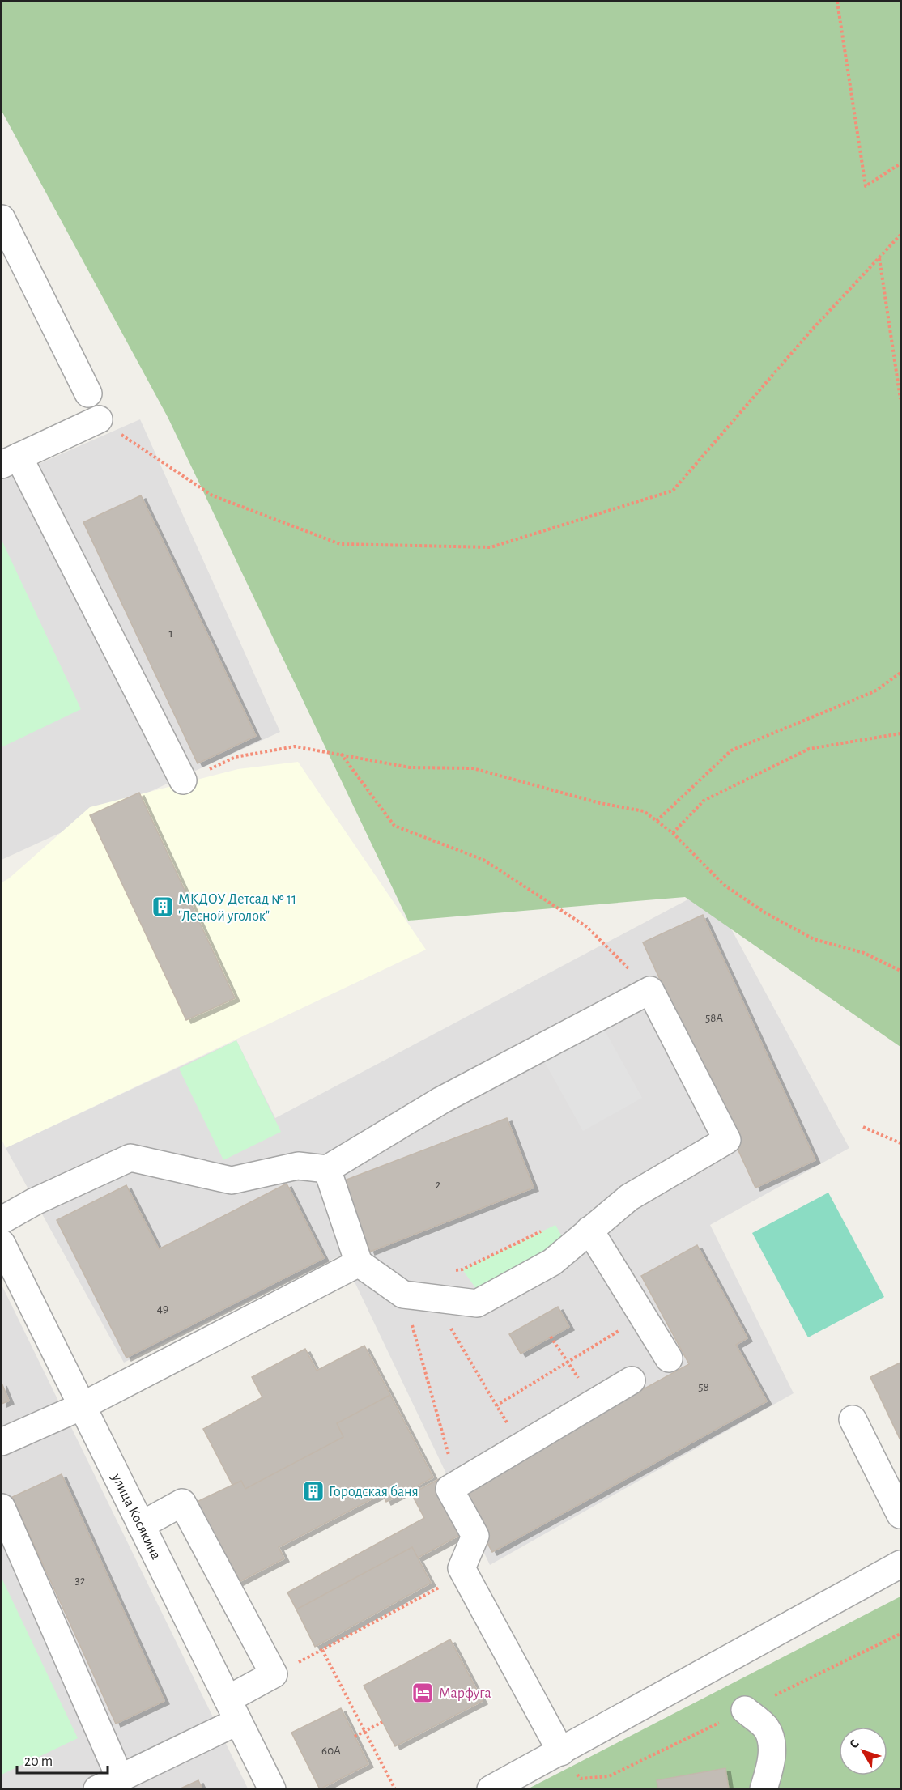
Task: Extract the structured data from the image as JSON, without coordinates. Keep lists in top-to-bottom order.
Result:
{
  "streets": {
    "street": ["улица Косякина"]
  },
  "places": {
    "building": ["МКДОУ Детсад № 11 \"Лесной уголок\"", "Городская баня"],
    "hotel": ["Марфуга"]
  },
  "house_numbers": [
    "1",
    "58А",
    "2",
    "49",
    "58",
    "32",
    "60А"
  ],
  "scale_bar": "20 m",
  "north": "top left"
}
